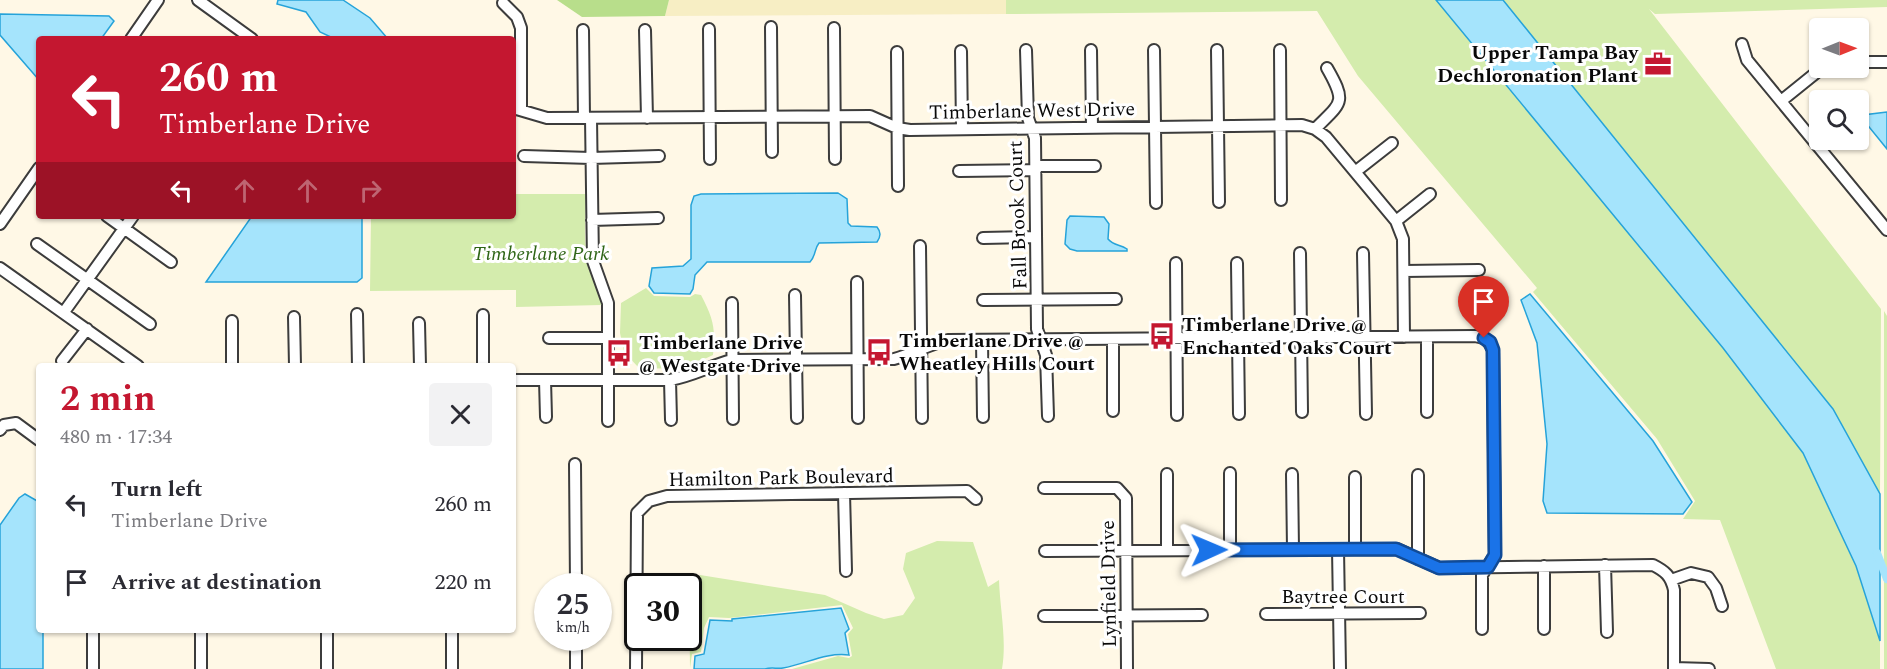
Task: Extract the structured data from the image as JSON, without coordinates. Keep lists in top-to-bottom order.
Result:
{
  "streets": {
    "street": [
      "Timberlane West Drive",
      "Fall Brook Court",
      "Hamilton Park Boulevard",
      "Lynfield Drive",
      "Baytree Court"
    ]
  },
  "crossings": [
    ["Timberlane West Drive", "Fall Brook Court"]
  ],
  "parks": ["Timberlane Park"],
  "places": {
    "office": ["Upper Tampa Bay Dechloronation Plant"],
    "bus stop": ["Timberlane Drive @ Enchanted Oaks Court", "Timberlane Drive @ Wheatley Hills Court", "Timberlane Drive @ Westgate Drive"]
  },
  "north": "right",
  "page": {
    "turn": ["260 m", "Timberlane Drive"],
    "heading": ["2 min", "480 m · 17:34"],
    "list": [
      {
        "name": "Turn left",
        "note": "Timberlane Drive",
        "value": "260 m"
      },
      {
        "name": "Arrive at destination",
        "value": "220 m"
      }
    ],
    "speed": "25 km/h",
    "limit": "30"
  }
}
